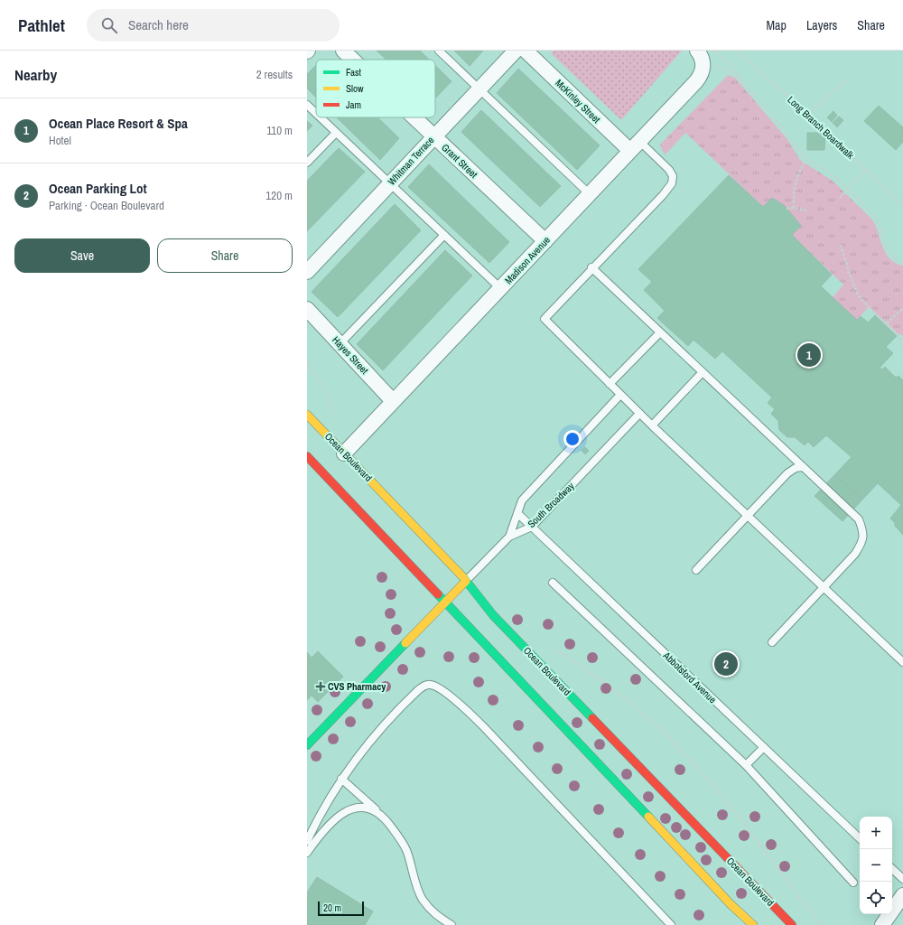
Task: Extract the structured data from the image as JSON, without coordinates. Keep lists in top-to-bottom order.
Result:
{
  "streets": {
    "main road": ["Ocean Boulevard"],
    "street": [
      "McKinley Street",
      "Whitman Terrace",
      "Grant Street",
      "Madison Avenue",
      "Hayes Street"
    ],
    "lane": ["South Broadway", "Abbotsford Avenue"],
    "path": ["Long Branch Boardwalk"]
  },
  "crossings": [
    ["McKinley Street", "Madison Avenue"],
    ["Whitman Terrace", "Grant Street"],
    ["Grant Street", "Madison Avenue"],
    ["Madison Avenue", "Hayes Street"],
    ["Madison Avenue", "Ocean Boulevard"],
    ["South Broadway", "Abbotsford Avenue"]
  ],
  "places": {
    "health": ["CVS Pharmacy"]
  },
  "legend": ["Fast", "Slow", "Jam"],
  "scale_bar": "20 m",
  "page": {
    "header": "Pathlet",
    "search": "Search here",
    "nav": ["Map", "Layers", "Share"],
    "heading": ["Nearby", "2 results"],
    "list": [
      {
        "mark": "1",
        "name": "Ocean Place Resort & Spa",
        "note": "Hotel",
        "value": "110 m"
      },
      {
        "mark": "2",
        "name": "Ocean Parking Lot",
        "note": "Parking · Ocean Boulevard",
        "value": "120 m"
      }
    ],
    "buttons": ["Save", "Share"],
    "pins": ["1", "2"],
    "map_buttons": ["+", "−"],
    "scale": "20 m"
  }
}
